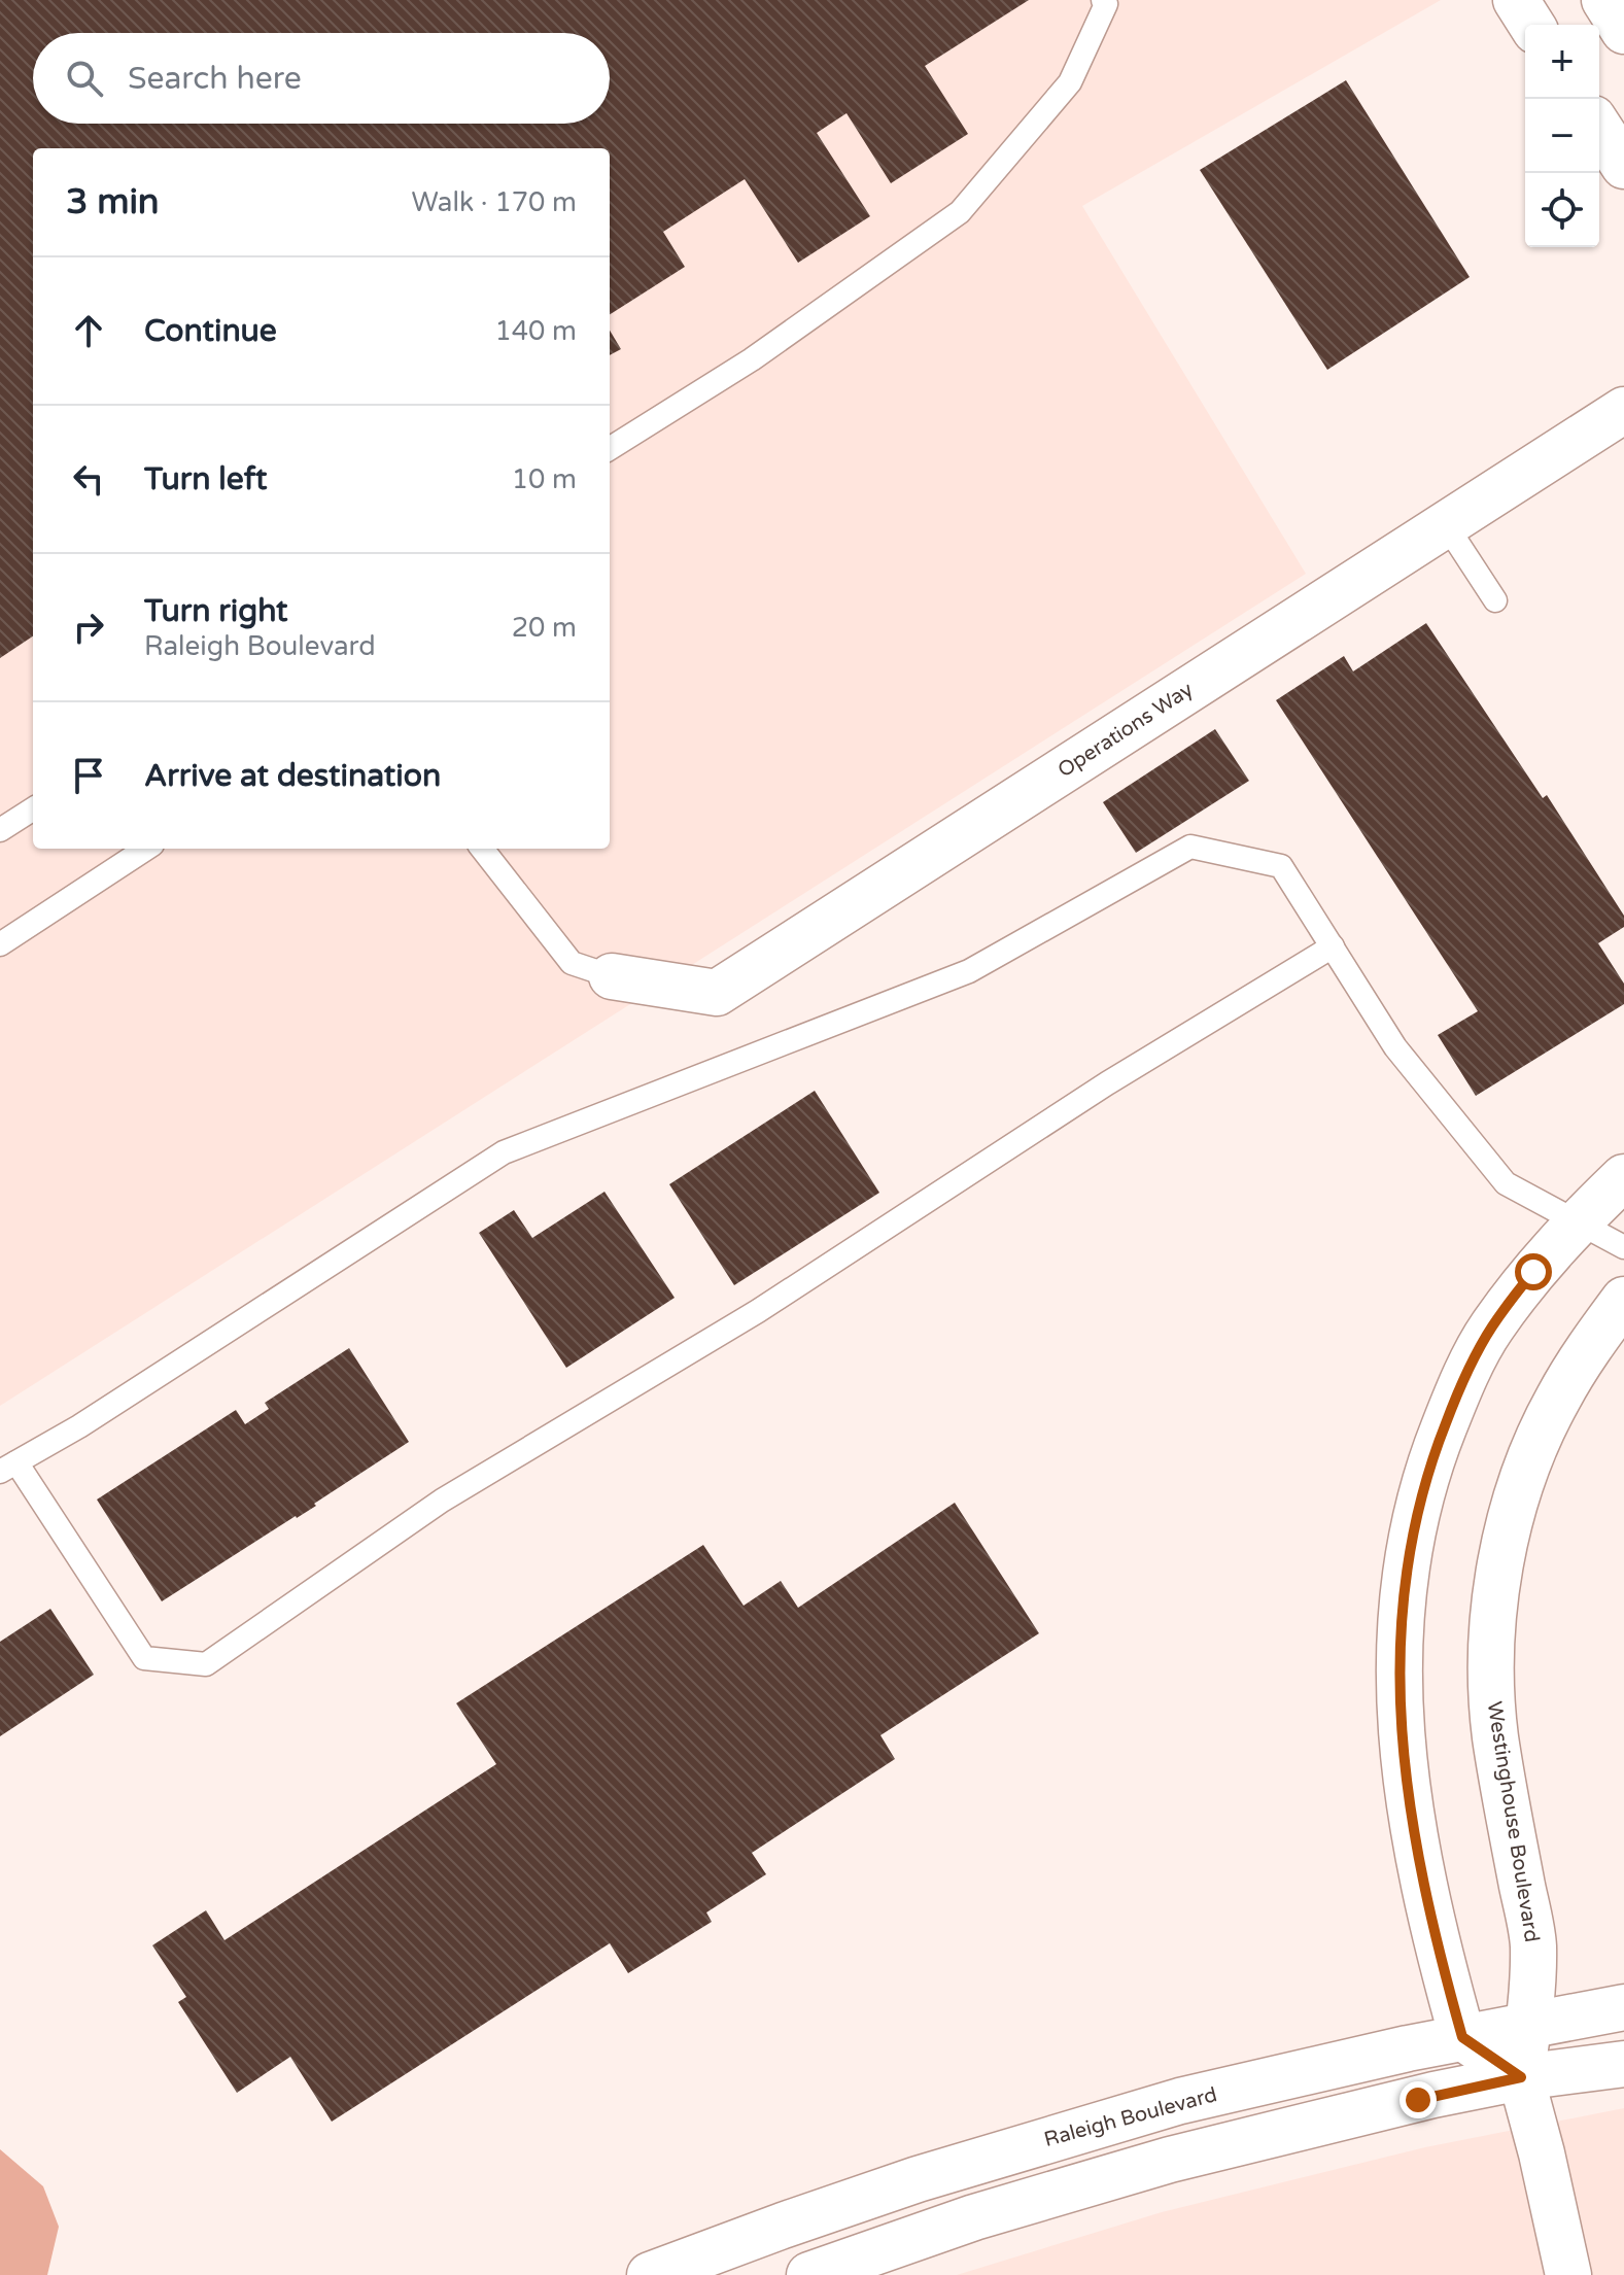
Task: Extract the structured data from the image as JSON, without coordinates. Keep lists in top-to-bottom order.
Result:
{
  "streets": {
    "street": ["Operations Way", "Westinghouse Boulevard", "Raleigh Boulevard"]
  },
  "crossings": [
    ["Westinghouse Boulevard", "Raleigh Boulevard"]
  ],
  "page": {
    "map_buttons": ["+", "−"],
    "search": "Search here",
    "heading": ["3 min", "Walk · 170 m"],
    "list": [
      ["Continue", "140 m"],
      ["Turn left", "10 m"],
      ["Turn right", "Raleigh Boulevard", "20 m"],
      "Arrive at destination"
    ]
  }
}
